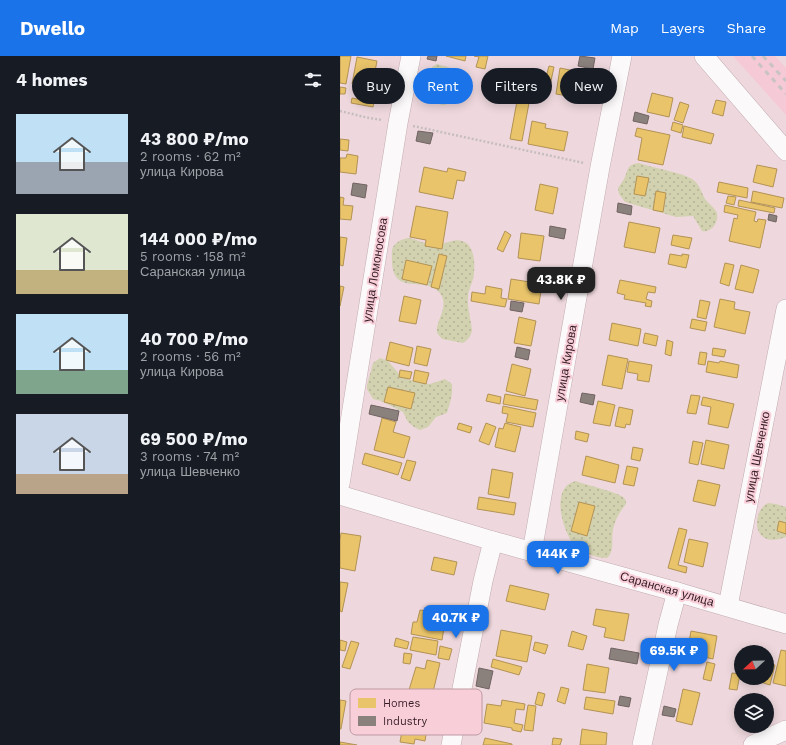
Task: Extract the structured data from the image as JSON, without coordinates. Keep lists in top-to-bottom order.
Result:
{
  "streets": {
    "street": [
      "улица Ломоносова",
      "улица Кирова",
      "улица Шевченко",
      "Саранская улица"
    ]
  },
  "crossings": [
    ["улица Кирова", "Саранская улица"],
    ["улица Шевченко", "Саранская улица"]
  ],
  "legend": ["Homes", "Industry"],
  "north": "left",
  "page": {
    "header": "Dwello",
    "nav": ["Map", "Layers", "Share"],
    "heading": "4 homes",
    "chip": [
      "Buy",
      "Rent",
      "Filters",
      "New"
    ],
    "list": [
      {
        "name": "43 800 ₽/mo",
        "note": "2 rooms · 62 m² · улица Кирова"
      },
      {
        "name": "144 000 ₽/mo",
        "note": "5 rooms · 158 m² · Саранская улица"
      },
      {
        "name": "40 700 ₽/mo",
        "note": "2 rooms · 56 m² · улица Кирова"
      },
      {
        "name": "69 500 ₽/mo",
        "note": "3 rooms · 74 m² · улица Шевченко"
      }
    ],
    "price": [
      "43.8K ₽",
      "144K ₽",
      "40.7K ₽",
      "69.5K ₽"
    ]
  }
}
